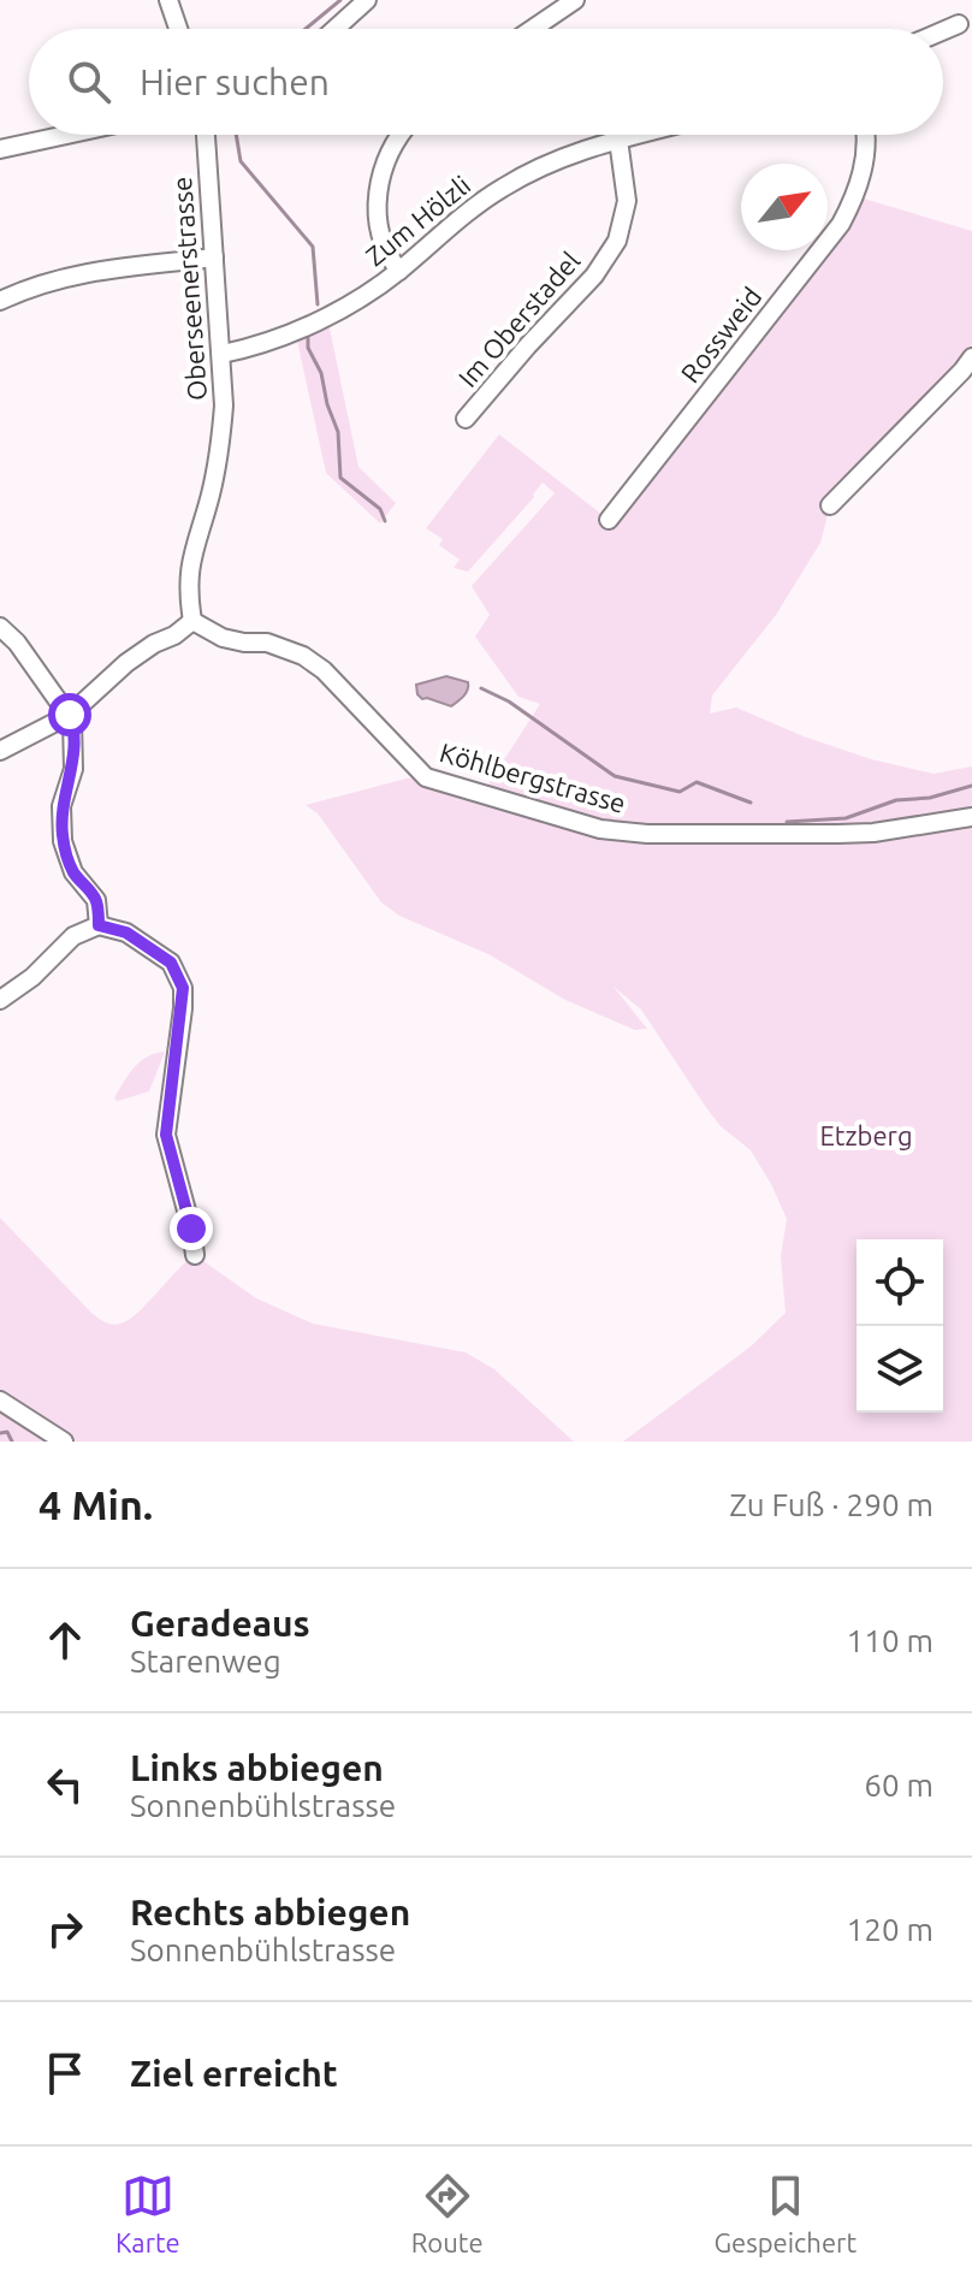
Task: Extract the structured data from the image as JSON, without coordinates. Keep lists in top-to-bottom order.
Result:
{
  "streets": {
    "street": [
      "Zum Hölzli",
      "Oberseenerstrasse",
      "Im Oberstadel",
      "Rossweid",
      "Köhlbergstrasse"
    ]
  },
  "crossings": [
    ["Zum Hölzli", "Oberseenerstrasse"],
    ["Zum Hölzli", "Im Oberstadel"],
    ["Oberseenerstrasse", "Köhlbergstrasse"]
  ],
  "parks": ["Etzberg"],
  "north": "top right",
  "page": {
    "search": "Hier suchen",
    "heading": ["4 Min.", "Zu Fuß · 290 m"],
    "list": [
      ["Geradeaus", "Starenweg", "110 m"],
      ["Links abbiegen", "Sonnenbühlstrasse", "60 m"],
      ["Rechts abbiegen", "Sonnenbühlstrasse", "120 m"],
      "Ziel erreicht"
    ],
    "nav": ["Karte", "Route", "Gespeichert"]
  }
}
